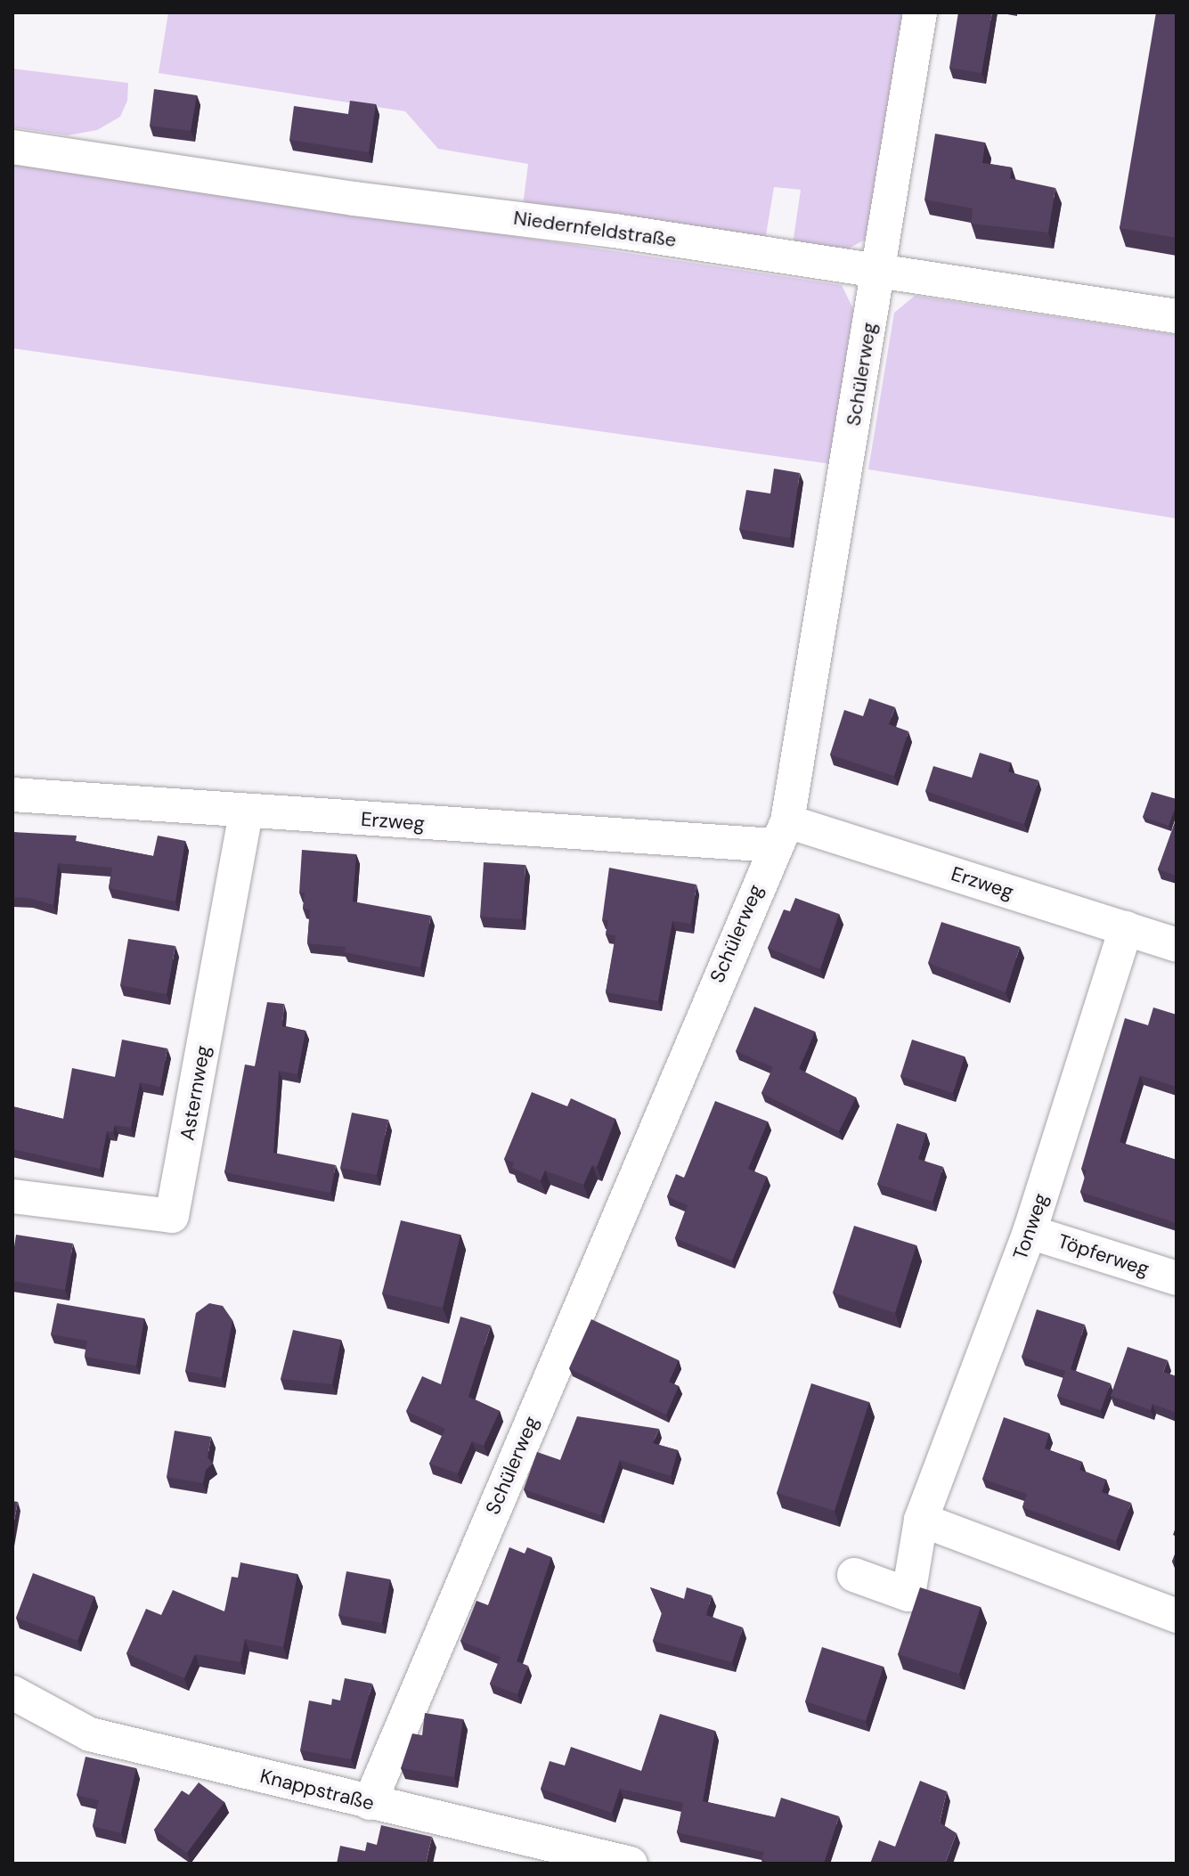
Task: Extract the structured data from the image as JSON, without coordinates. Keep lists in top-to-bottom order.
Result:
{
  "streets": {
    "street": [
      "Niedernfeldstraße",
      "Schülerweg",
      "Erzweg",
      "Asternweg",
      "Tonweg",
      "Töpferweg",
      "Knappstraße"
    ]
  },
  "crossings": [
    ["Niedernfeldstraße", "Schülerweg"],
    ["Schülerweg", "Erzweg"],
    ["Schülerweg", "Knappstraße"],
    ["Erzweg", "Asternweg"],
    ["Erzweg", "Tonweg"],
    ["Tonweg", "Töpferweg"]
  ]
}
